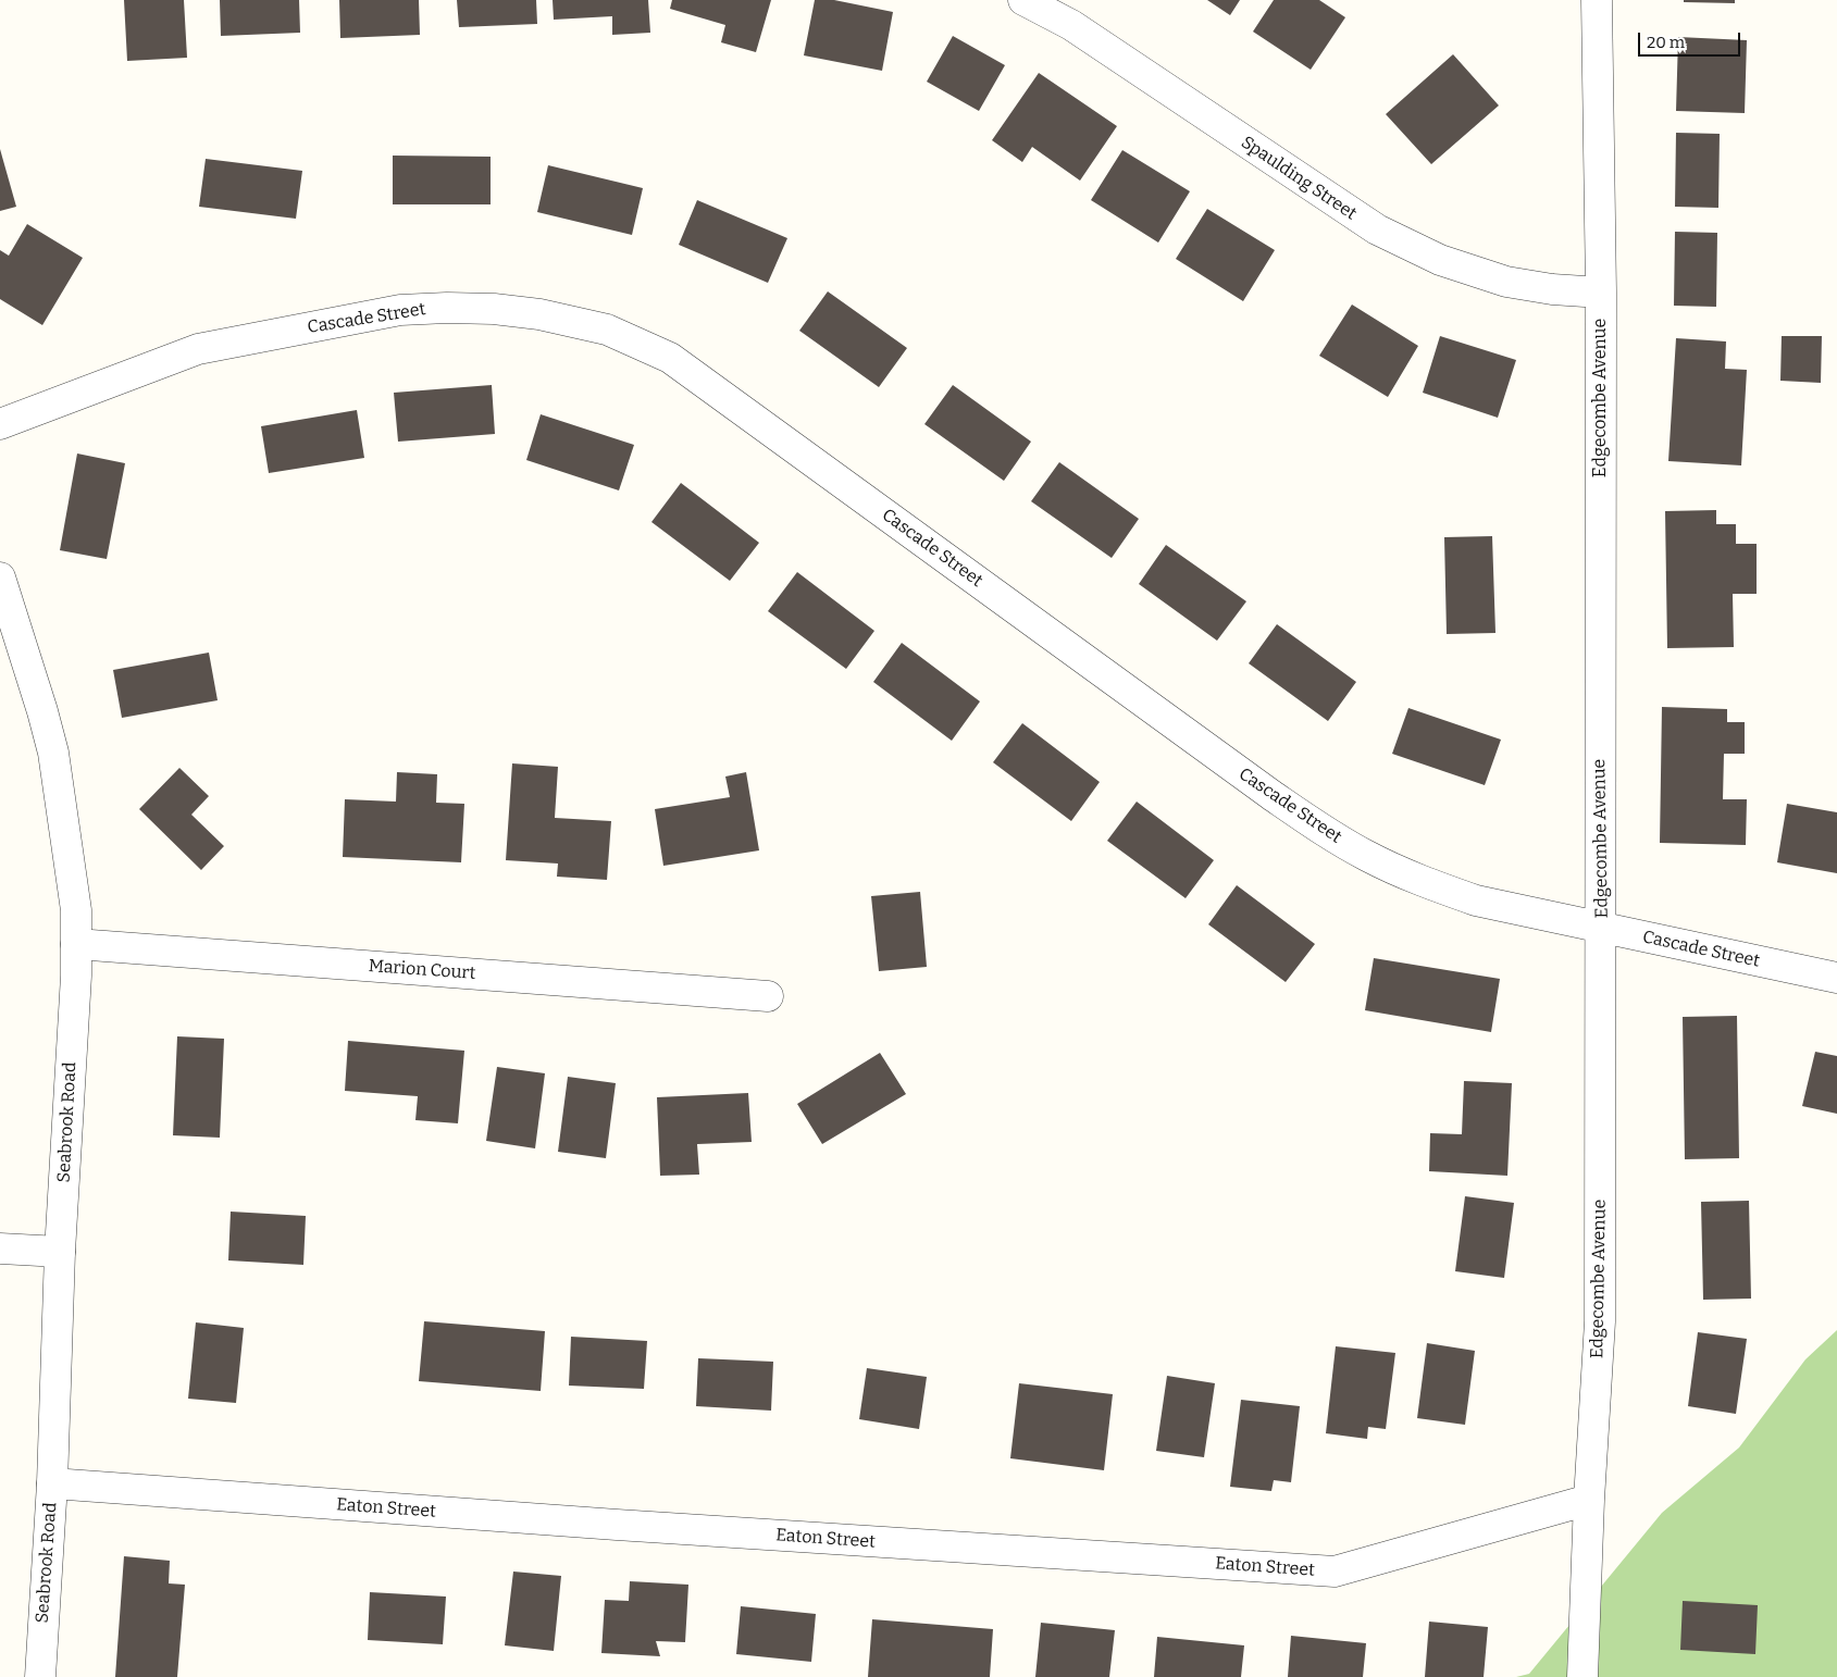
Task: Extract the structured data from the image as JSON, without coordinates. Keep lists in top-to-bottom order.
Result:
{
  "streets": {
    "street": [
      "Spaulding Street",
      "Cascade Street",
      "Edgecombe Avenue",
      "Marion Court",
      "Seabrook Road",
      "Eaton Street"
    ]
  },
  "crossings": [
    ["Spaulding Street", "Edgecombe Avenue"],
    ["Cascade Street", "Edgecombe Avenue"],
    ["Edgecombe Avenue", "Eaton Street"],
    ["Marion Court", "Seabrook Road"],
    ["Seabrook Road", "Eaton Street"]
  ],
  "scale_bar": "20 m"
}
